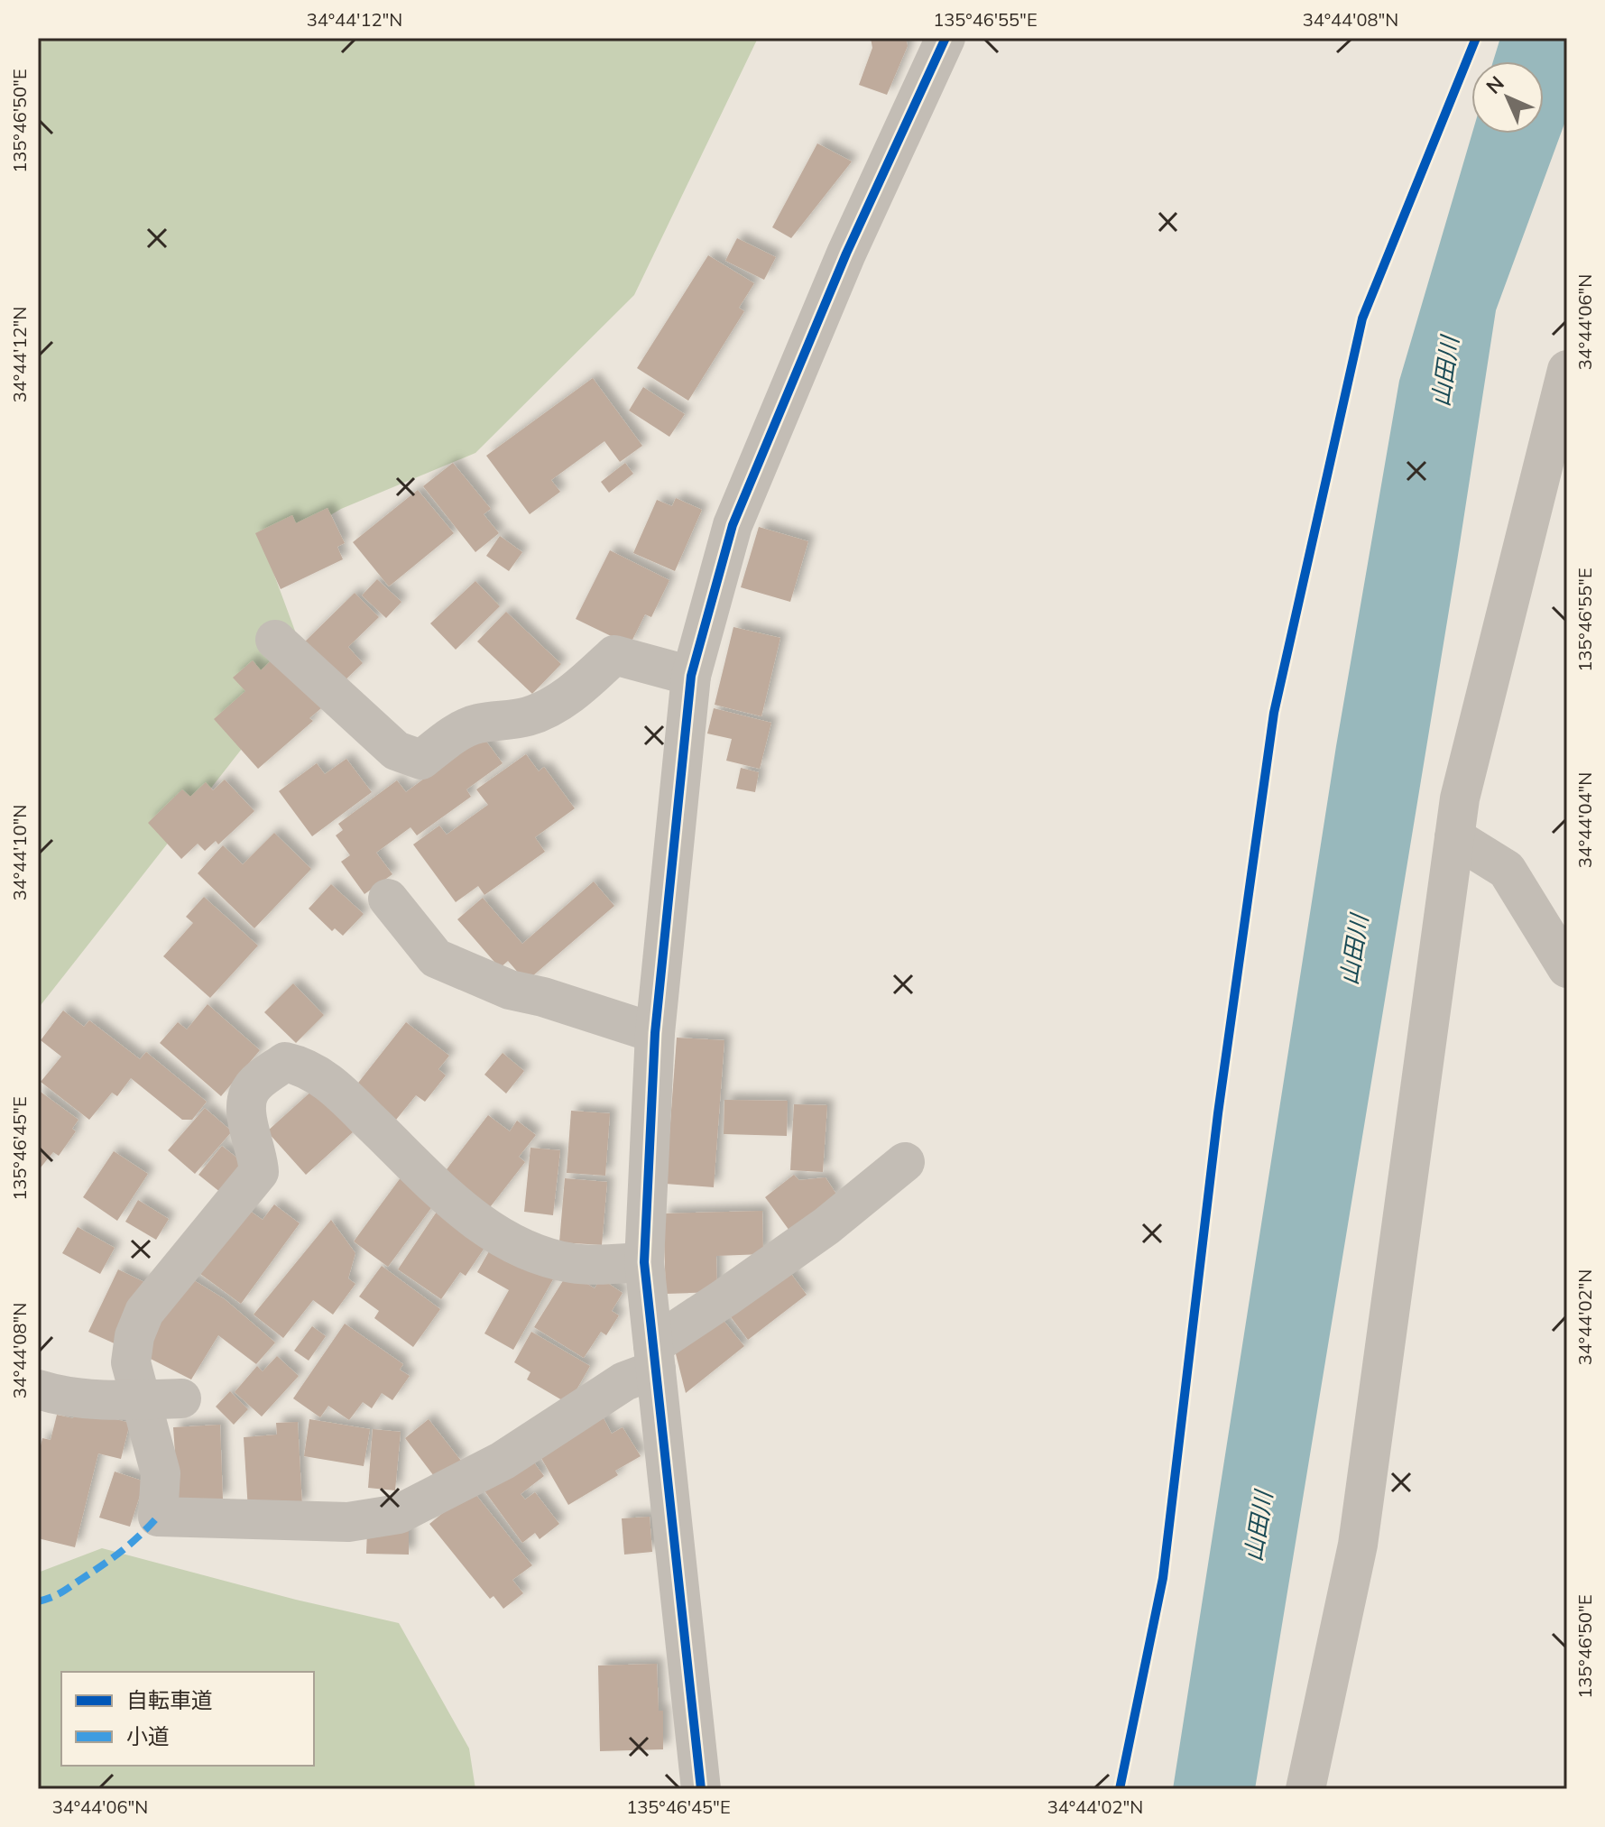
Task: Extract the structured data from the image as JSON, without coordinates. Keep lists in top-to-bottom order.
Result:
{
  "water": ["山田川"],
  "legend": ["自転車道", "小道"],
  "north": "top left",
  "coordinates": [
    "34°44'12\"N",
    "135°46'55\"E",
    "34°44'08\"N",
    "135°46'50\"E",
    "34°44'06\"N",
    "34°44'04\"N",
    "34°44'10\"N",
    "135°46'45\"E",
    "34°44'02\"N"
  ]
}
